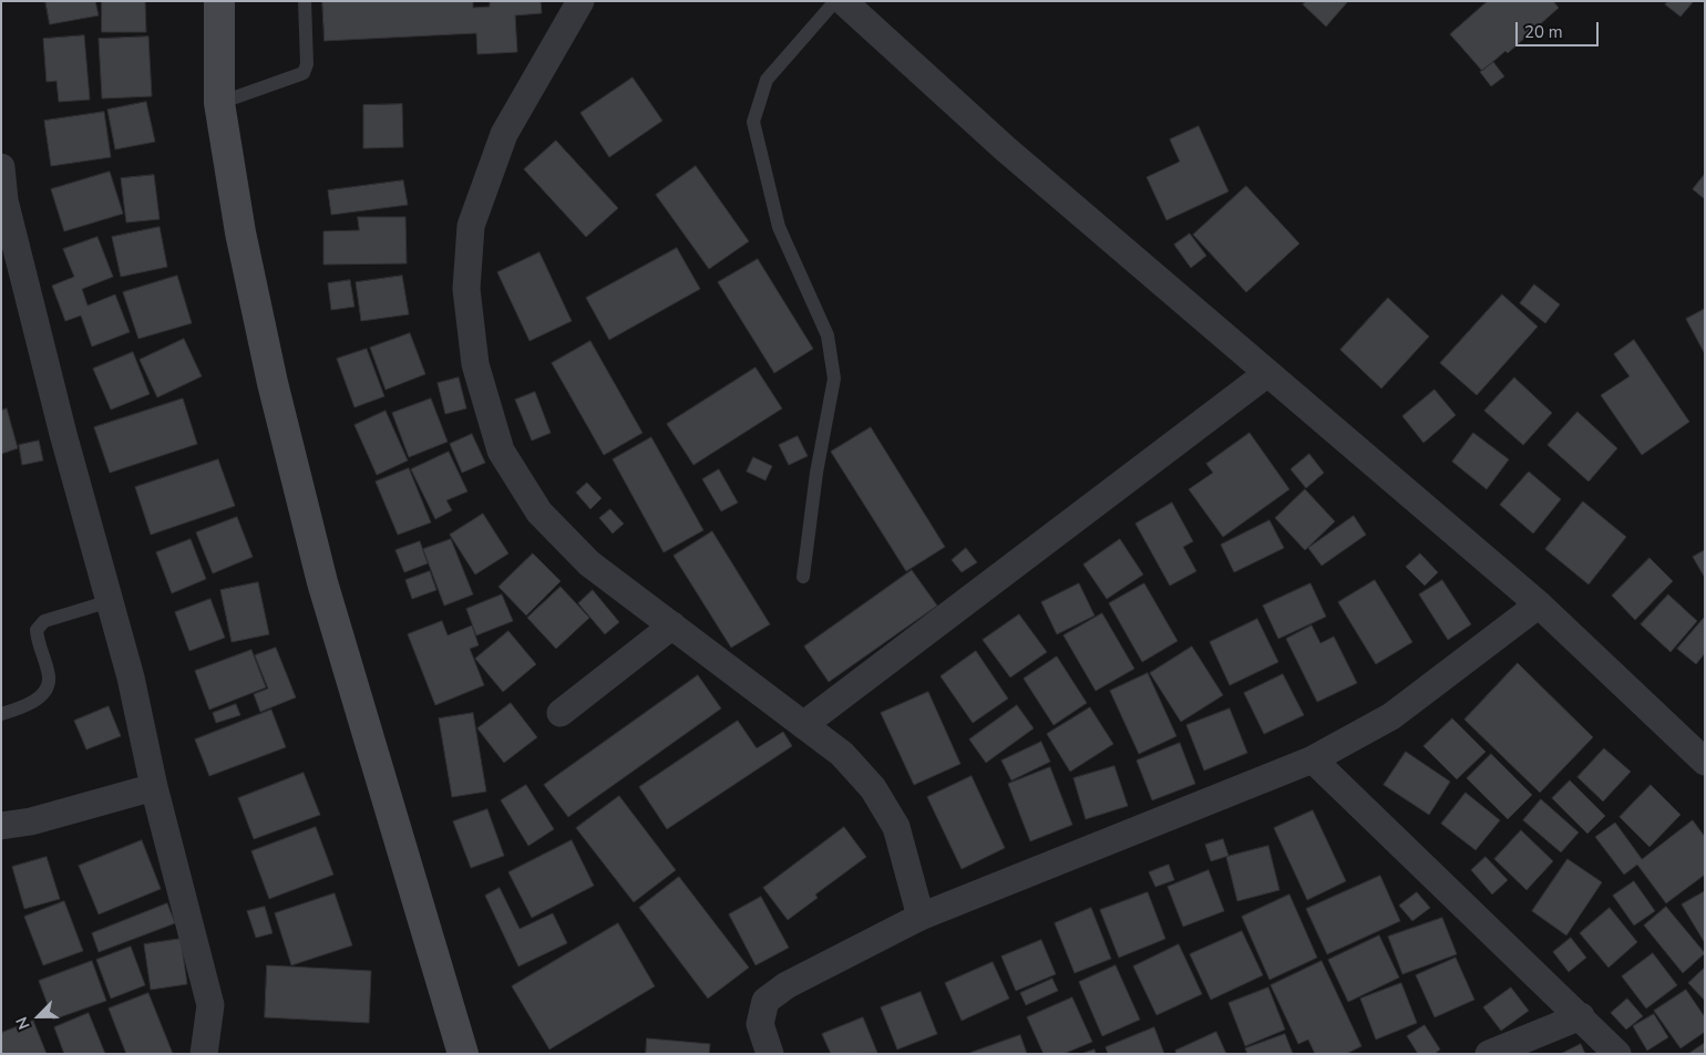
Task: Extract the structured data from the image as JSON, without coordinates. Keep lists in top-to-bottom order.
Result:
{
  "scale_bar": "20 m",
  "north": "bottom left"
}
